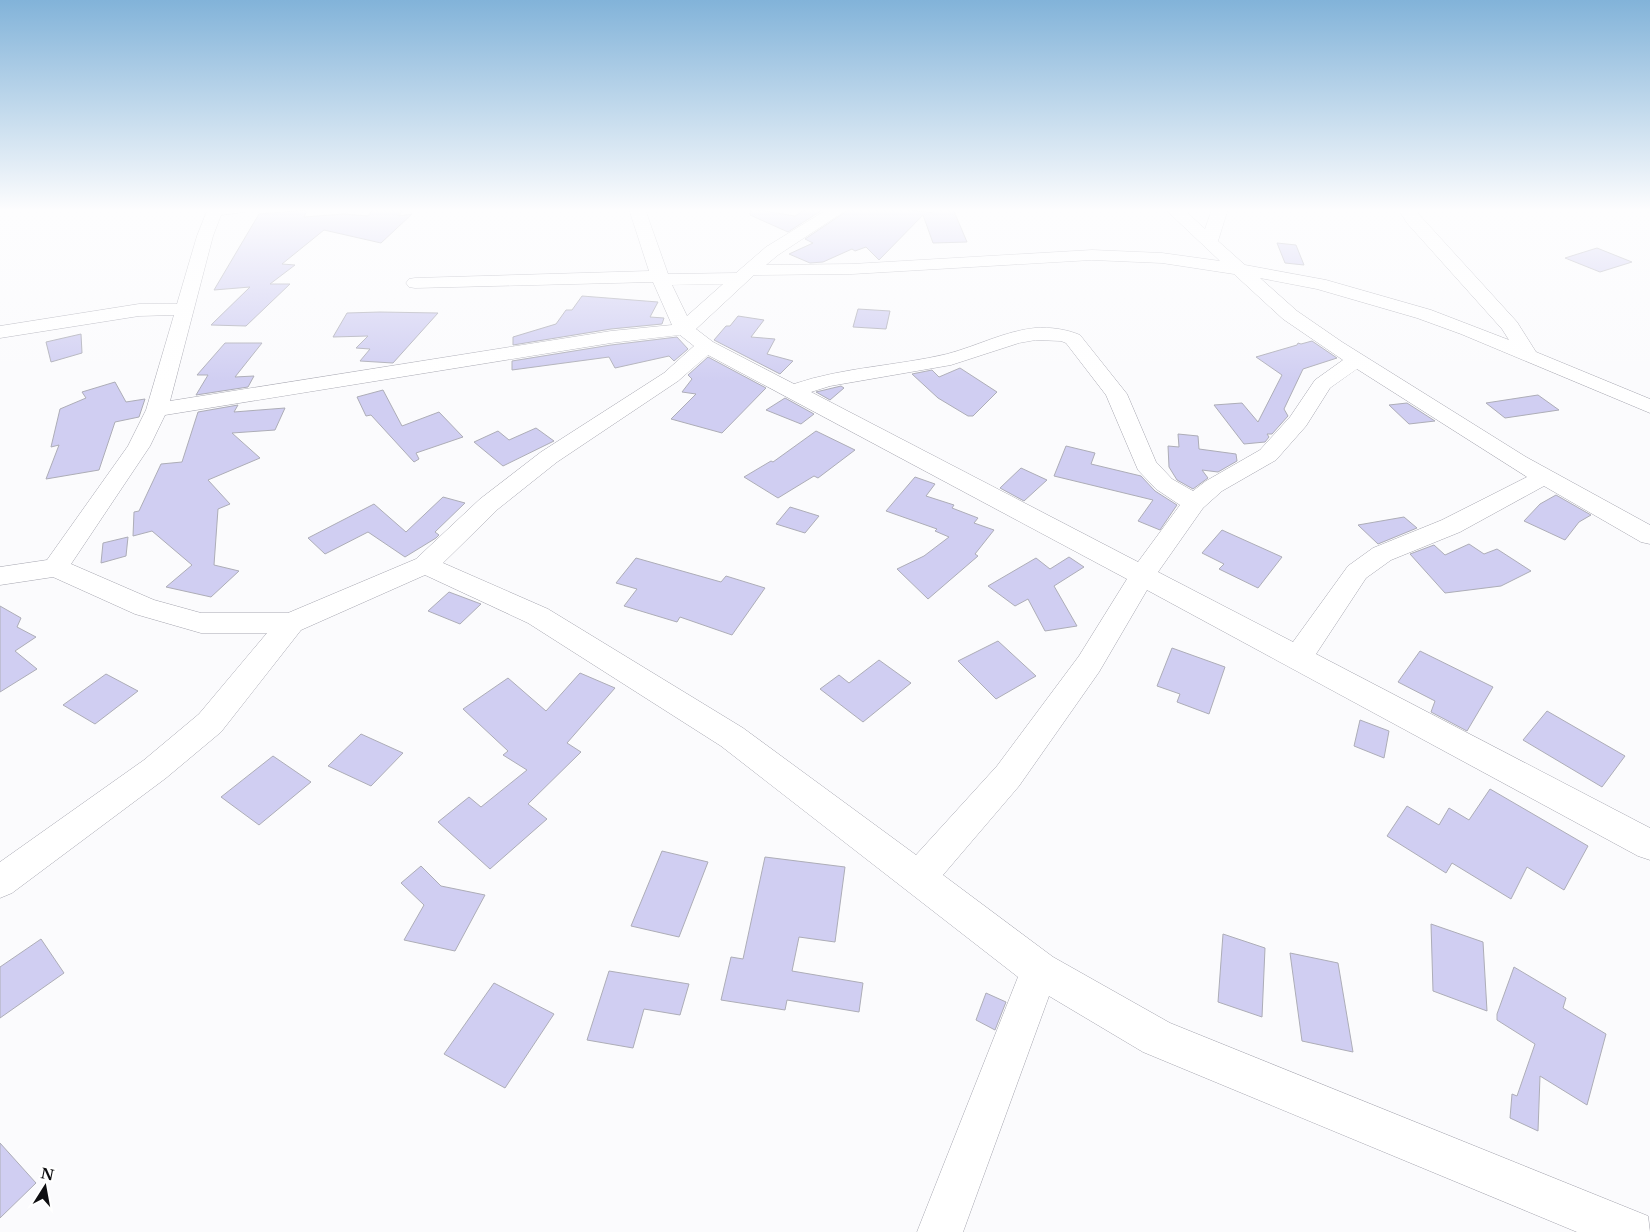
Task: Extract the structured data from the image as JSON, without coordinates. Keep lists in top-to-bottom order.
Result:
{
  "north": "top"
}
